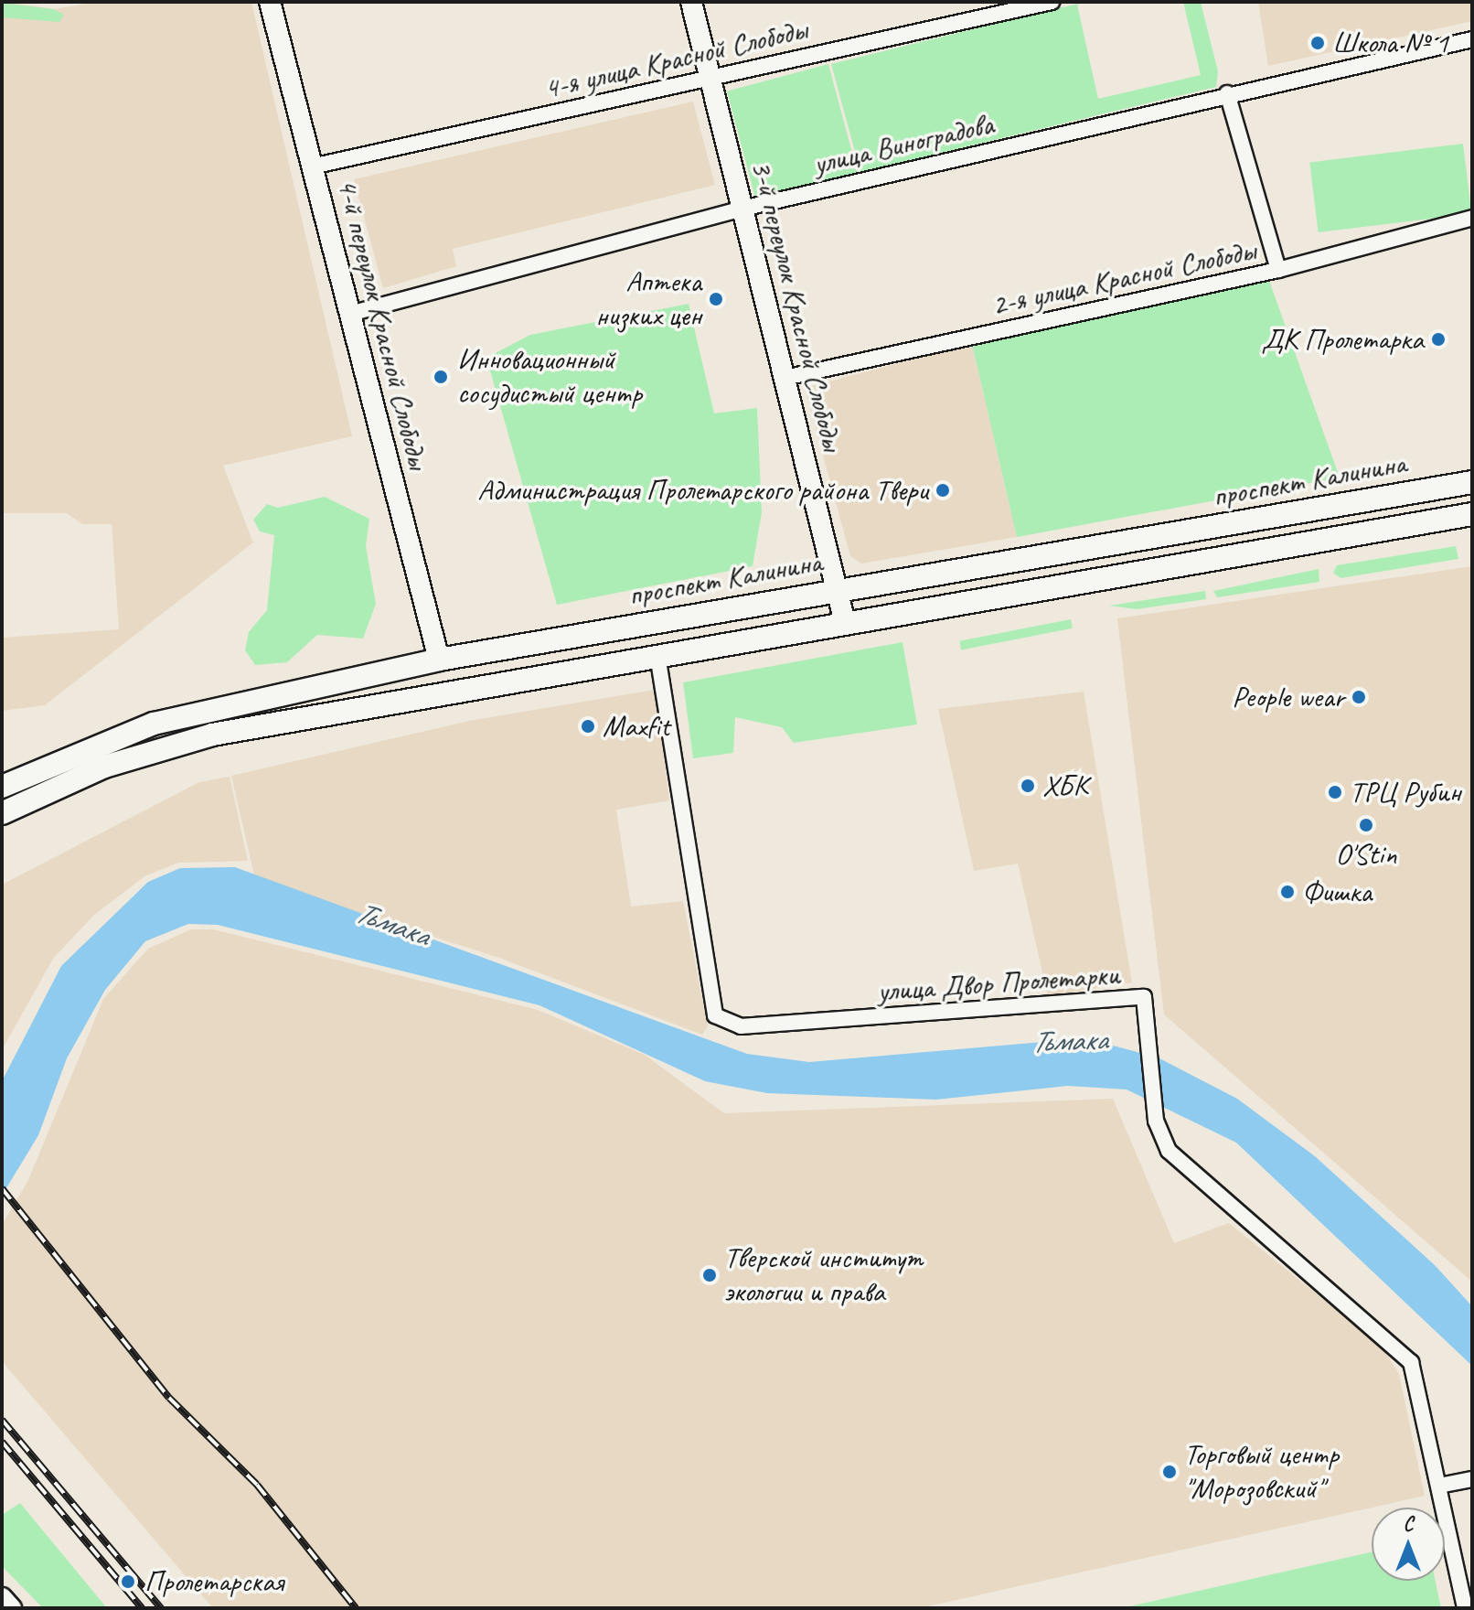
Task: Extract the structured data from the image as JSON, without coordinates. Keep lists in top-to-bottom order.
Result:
{
  "streets": {
    "main road": ["проспект Калинина"],
    "street": [
      "4-я улица Красной Слободы",
      "улица Виноградова",
      "2-я улица Красной Слободы",
      "3-й переулок Красной Слободы",
      "4-й переулок Красной Слободы",
      "улица Двор Пролетарки"
    ]
  },
  "crossings": [
    ["4-я улица Красной Слободы", "3-й переулок Красной Слободы"],
    ["4-я улица Красной Слободы", "4-й переулок Красной Слободы"],
    ["улица Виноградова", "3-й переулок Красной Слободы"],
    ["улица Виноградова", "4-й переулок Красной Слободы"],
    ["2-я улица Красной Слободы", "3-й переулок Красной Слободы"],
    ["3-й переулок Красной Слободы", "проспект Калинина"],
    ["4-й переулок Красной Слободы", "проспект Калинина"]
  ],
  "water": ["Тьмака"],
  "places": [
    "Школа № 1",
    "Аптека низких цен",
    "ДК Пролетарка",
    "Инновационный сосудистый центр",
    "Администрация Пролетарского района Твери",
    "People wear",
    "Maxfit",
    "ХБК",
    "ТРЦ Рубин",
    "O'Stin",
    "Фишка",
    "Тверской институт экологии и права",
    "Торговый центр \"Морозовский\"",
    "Пролетарская"
  ],
  "north": "top"
}
